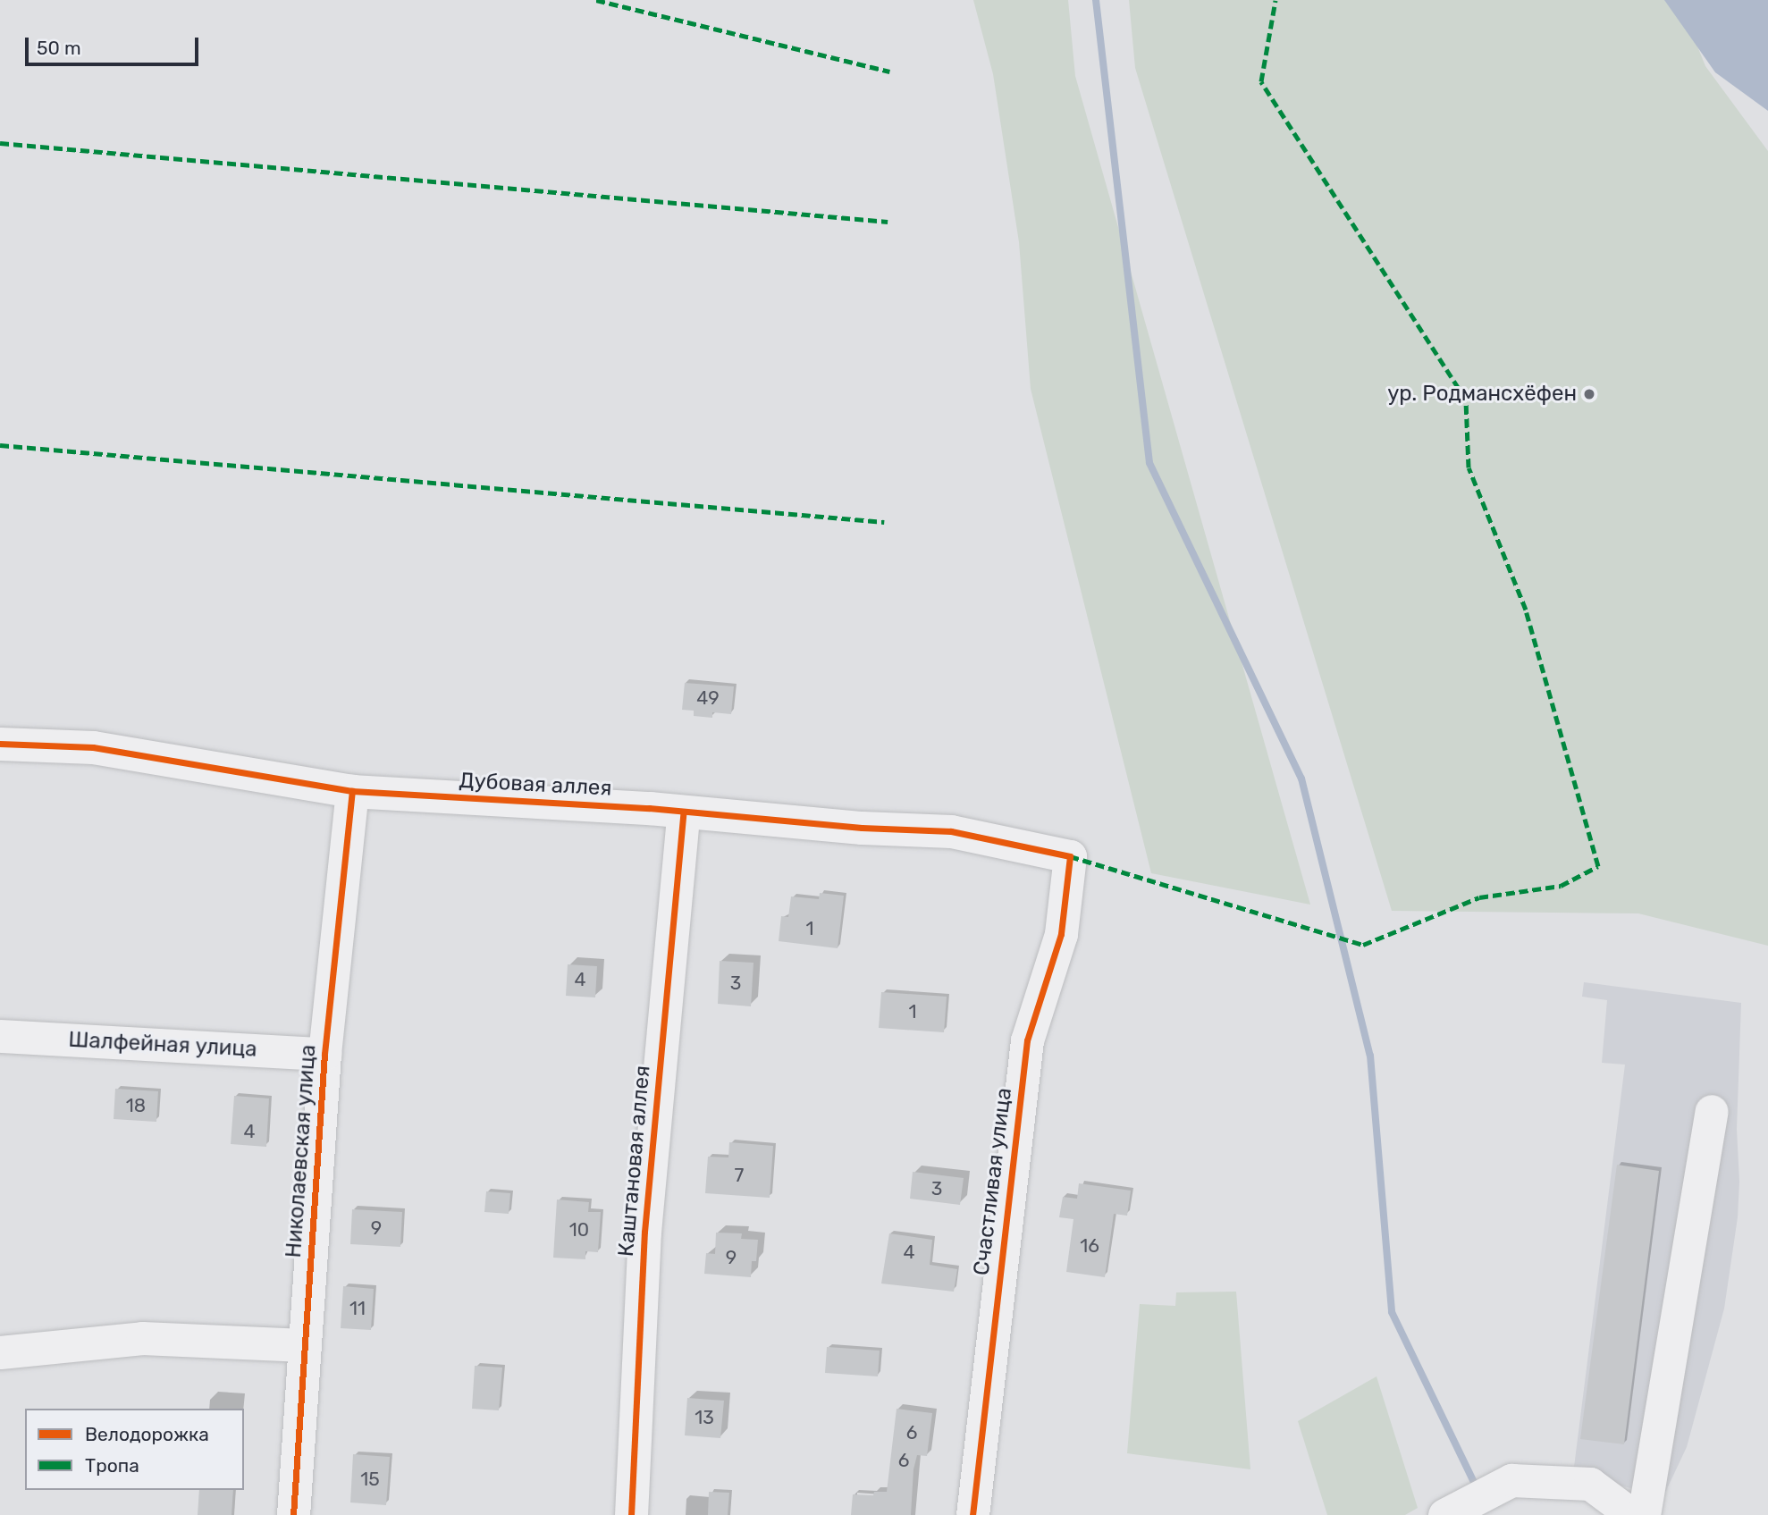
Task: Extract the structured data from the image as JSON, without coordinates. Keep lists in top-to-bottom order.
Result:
{
  "streets": {
    "street": [
      "Дубовая аллея",
      "Шалфейная улица",
      "Николаевская улица",
      "Каштановая аллея",
      "Счастливая улица"
    ]
  },
  "crossings": [
    ["Дубовая аллея", "Николаевская улица"],
    ["Дубовая аллея", "Каштановая аллея"],
    ["Дубовая аллея", "Счастливая улица"],
    ["Шалфейная улица", "Николаевская улица"]
  ],
  "places": ["ур. Родмансхёфен"],
  "house_numbers": [
    "49",
    "1",
    "4",
    "3",
    "1",
    "18",
    "4",
    "7",
    "3",
    "9",
    "10",
    "16",
    "4",
    "9",
    "11",
    "13",
    "6",
    "6",
    "15"
  ],
  "legend": ["Велодорожка", "Тропа"],
  "scale_bar": "50 m"
}
